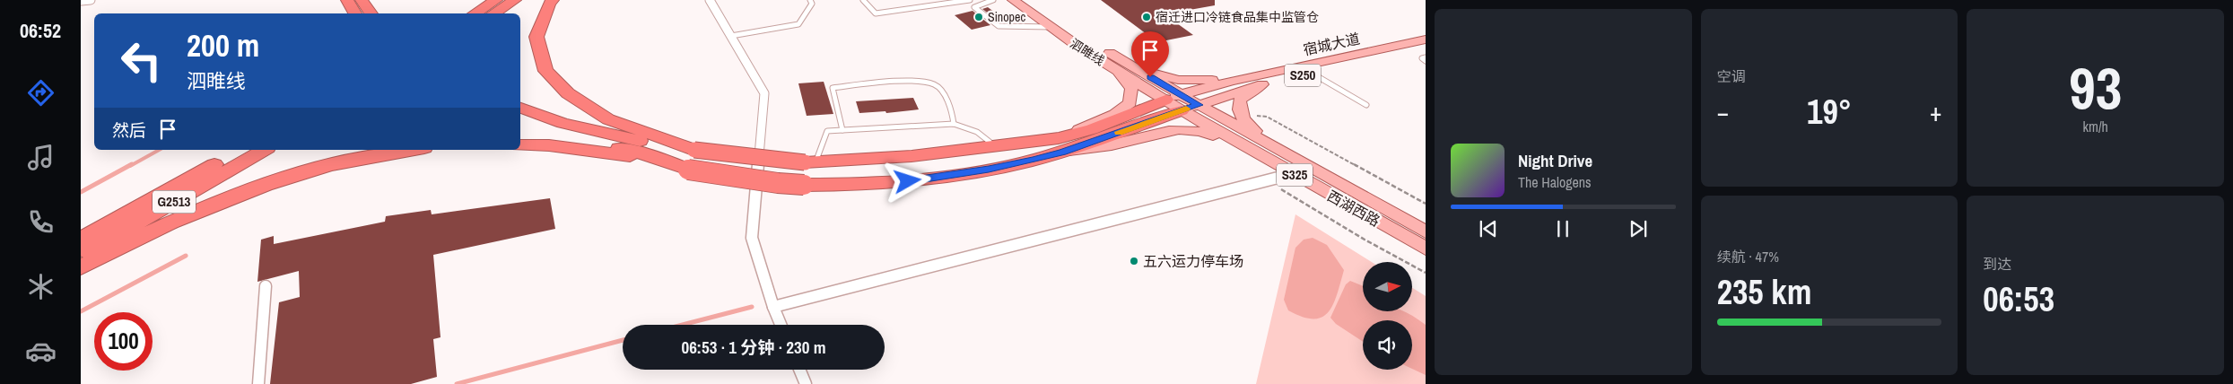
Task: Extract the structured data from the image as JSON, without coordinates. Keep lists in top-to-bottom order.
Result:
{
  "streets": {
    "highway": ["G2513"],
    "main road": [
      "宿城大道",
      "泗睢线",
      "S250",
      "S325",
      "西湖西路"
    ]
  },
  "crossings": [
    ["宿城大道", "泗睢线"],
    ["宿城大道", "西湖西路"],
    ["泗睢线", "西湖西路"]
  ],
  "places": ["Sinopec", "宿迁进口冷链食品集中监管仓", "五六运力停车场"],
  "north": "right",
  "page": {
    "tabs": "06:52",
    "tile": [
      "空调",
      ["93", "km/h"],
      ["续航 · 47%", "235 km"],
      ["到达", "06:53"]
    ],
    "turn": ["200 m", "泗睢线"],
    "heat": ["−", "19°", "+"],
    "then": "然后",
    "song": ["Night Drive", "The Halogens"],
    "limit": "100",
    "trip": "06:53 · 1 分钟 · 230 m"
  }
}
